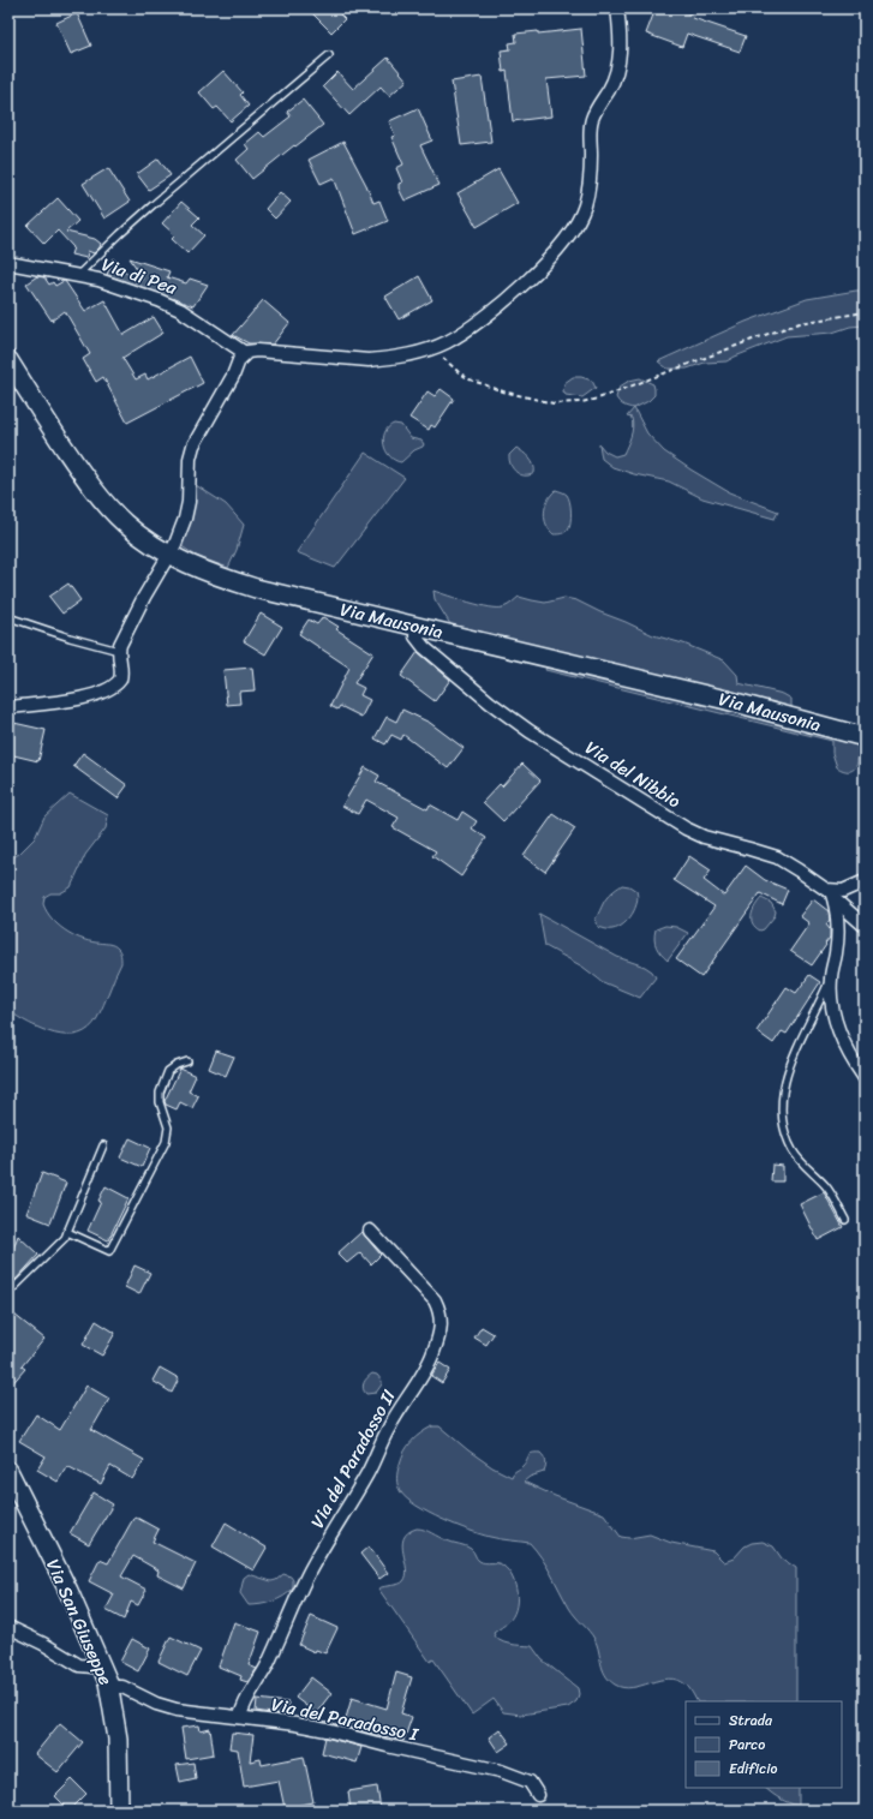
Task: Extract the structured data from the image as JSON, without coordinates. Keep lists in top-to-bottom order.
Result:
{
  "streets": {
    "main road": ["Via Mausonia", "Via San Giuseppe"],
    "street": [
      "Via di Pea",
      "Via del Nibbio",
      "Via del Paradosso II",
      "Via del Paradosso I"
    ]
  },
  "crossings": [
    ["Via Mausonia", "Via del Nibbio"],
    ["Via del Paradosso II", "Via del Paradosso I"],
    ["Via San Giuseppe", "Via del Paradosso I"]
  ],
  "legend": ["Strada", "Parco", "Edificio"]
}
